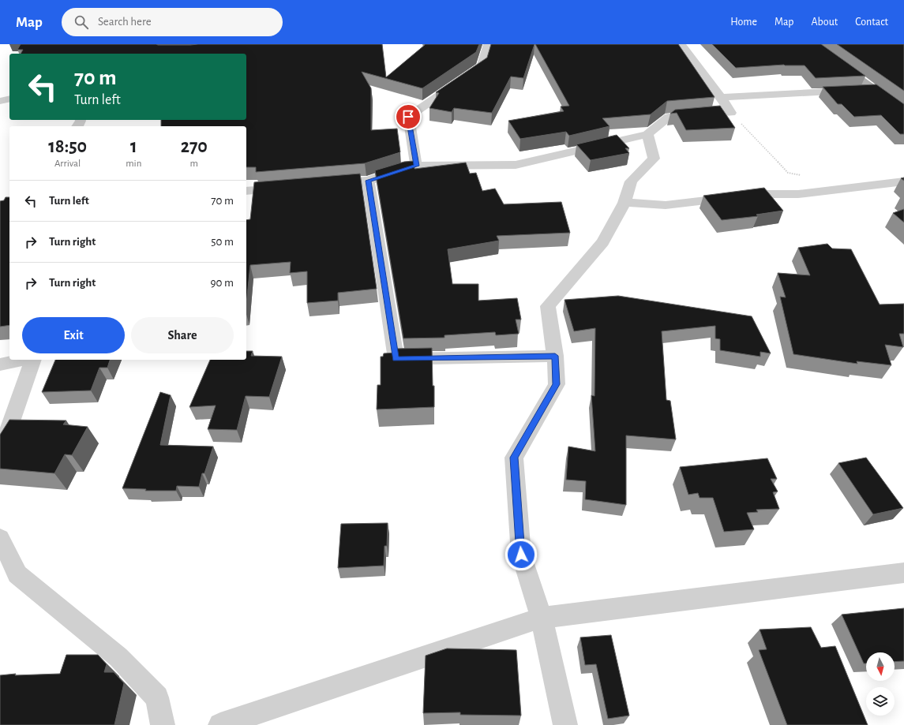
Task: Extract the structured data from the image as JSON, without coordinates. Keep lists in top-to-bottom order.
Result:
{
  "north": "bottom",
  "page": {
    "header": "Map",
    "search": "Search here",
    "nav": [
      "Home",
      "Map",
      "About",
      "Contact"
    ],
    "turn": ["70 m", "Turn left"],
    "eta": [
      "18:50",
      "Arrival",
      "1",
      "min",
      "270",
      "m"
    ],
    "list": [
      {
        "name": "Turn left",
        "value": "70 m"
      },
      {
        "name": "Turn right",
        "value": "50 m"
      },
      {
        "name": "Turn right",
        "value": "90 m"
      }
    ],
    "buttons": ["Exit", "Share"]
  }
}
